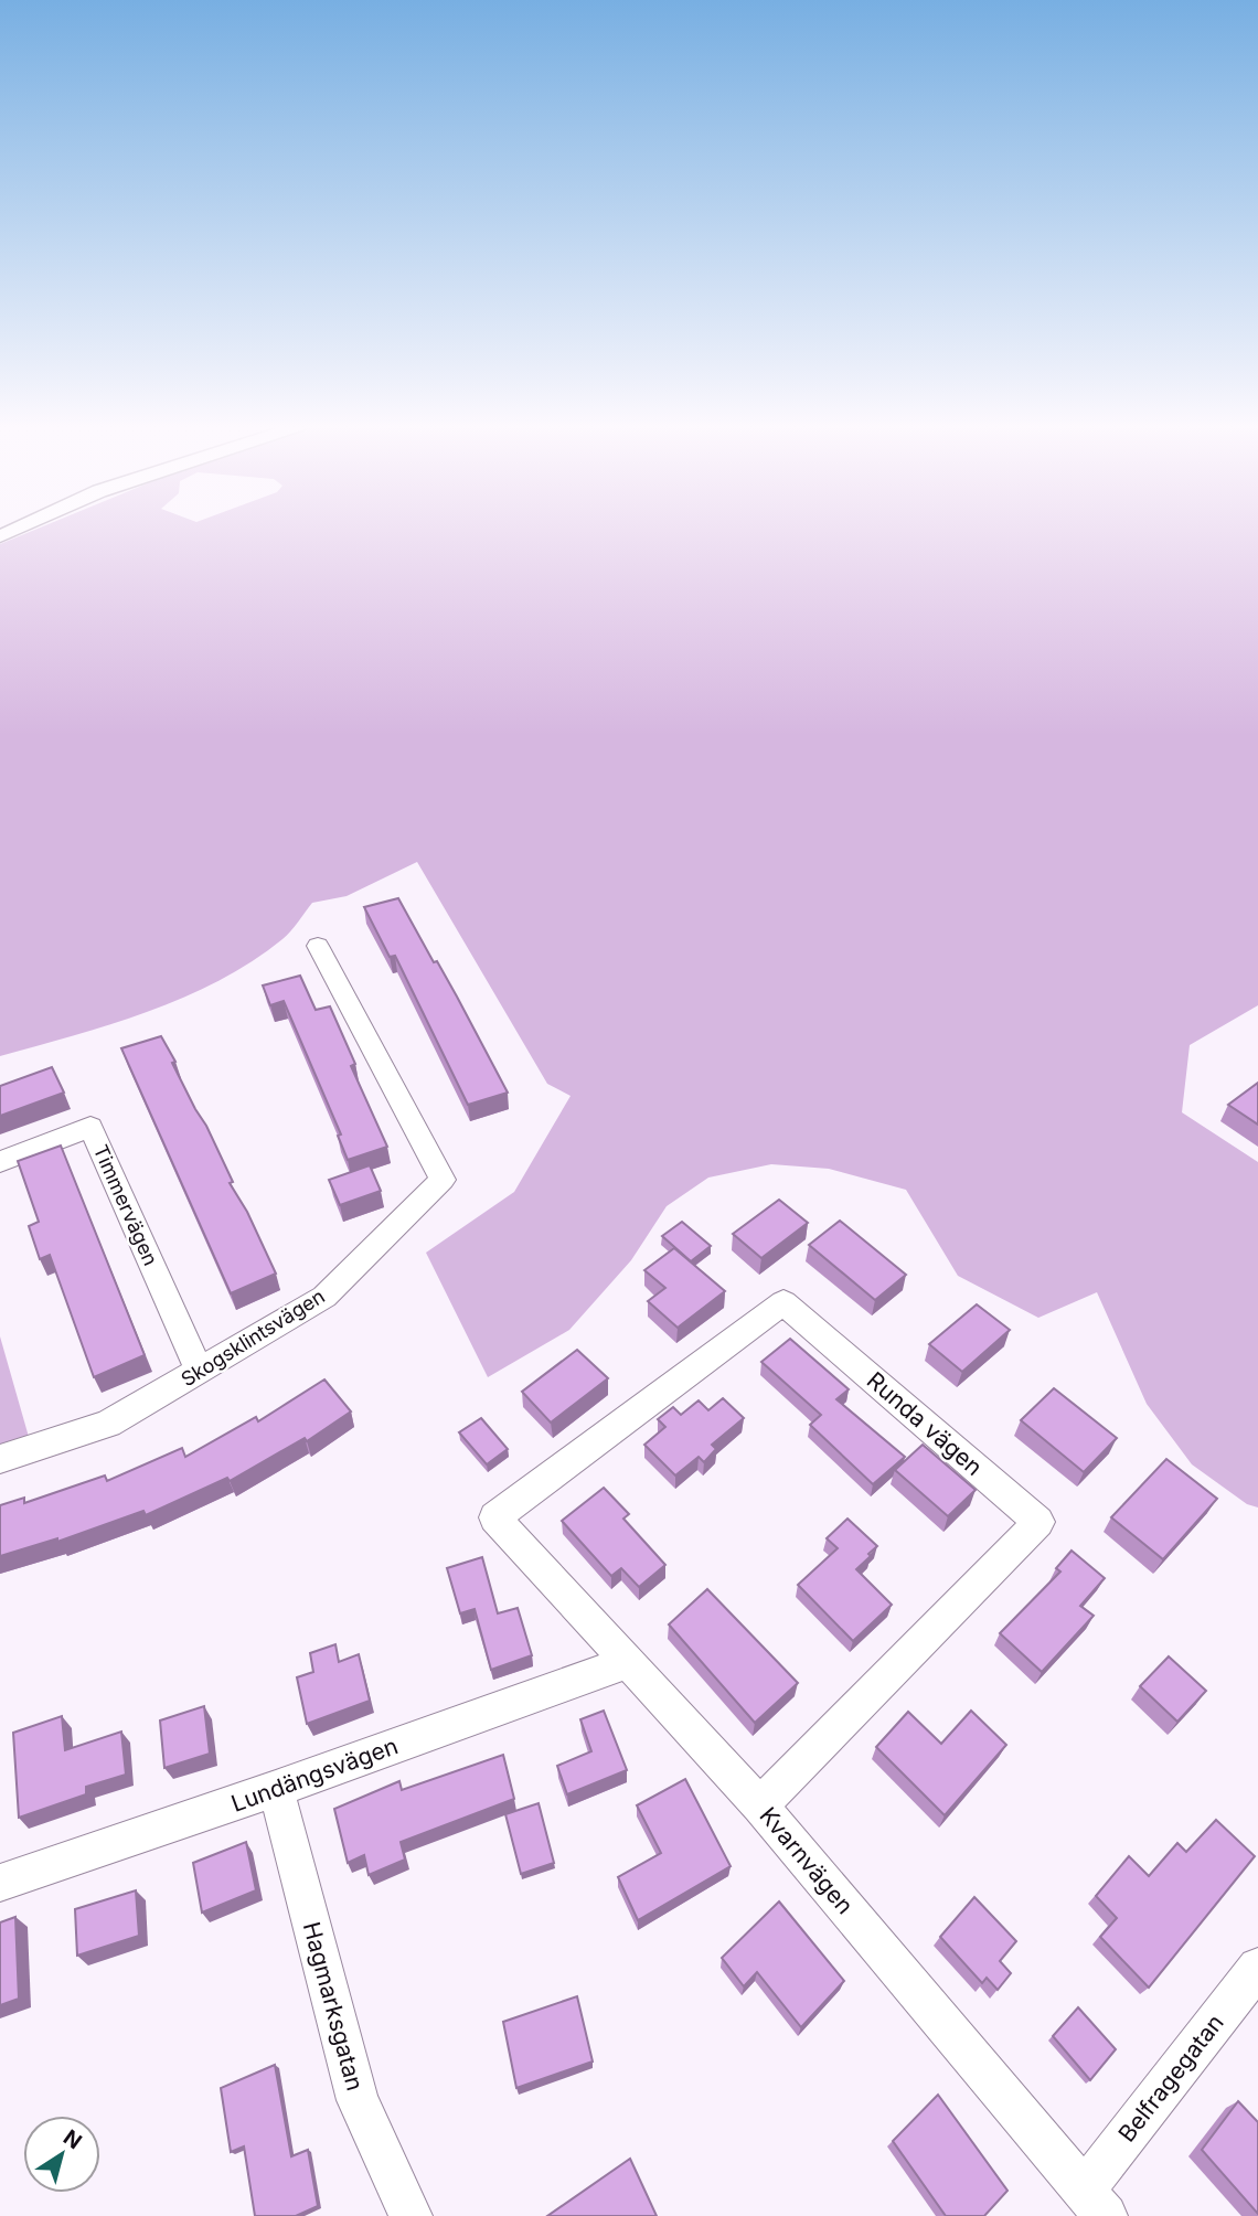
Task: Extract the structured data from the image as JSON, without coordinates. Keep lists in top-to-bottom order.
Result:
{
  "streets": {
    "street": [
      "Timmervägen",
      "Skogsklintsvägen",
      "Runda vägen",
      "Lundängsvägen",
      "Kvarnvägen",
      "Hagmarksgatan",
      "Belfragegatan"
    ]
  },
  "crossings": [
    ["Timmervägen", "Skogsklintsvägen"],
    ["Runda vägen", "Kvarnvägen"],
    ["Lundängsvägen", "Kvarnvägen"],
    ["Lundängsvägen", "Hagmarksgatan"],
    ["Kvarnvägen", "Belfragegatan"]
  ],
  "north": "top right"
}
